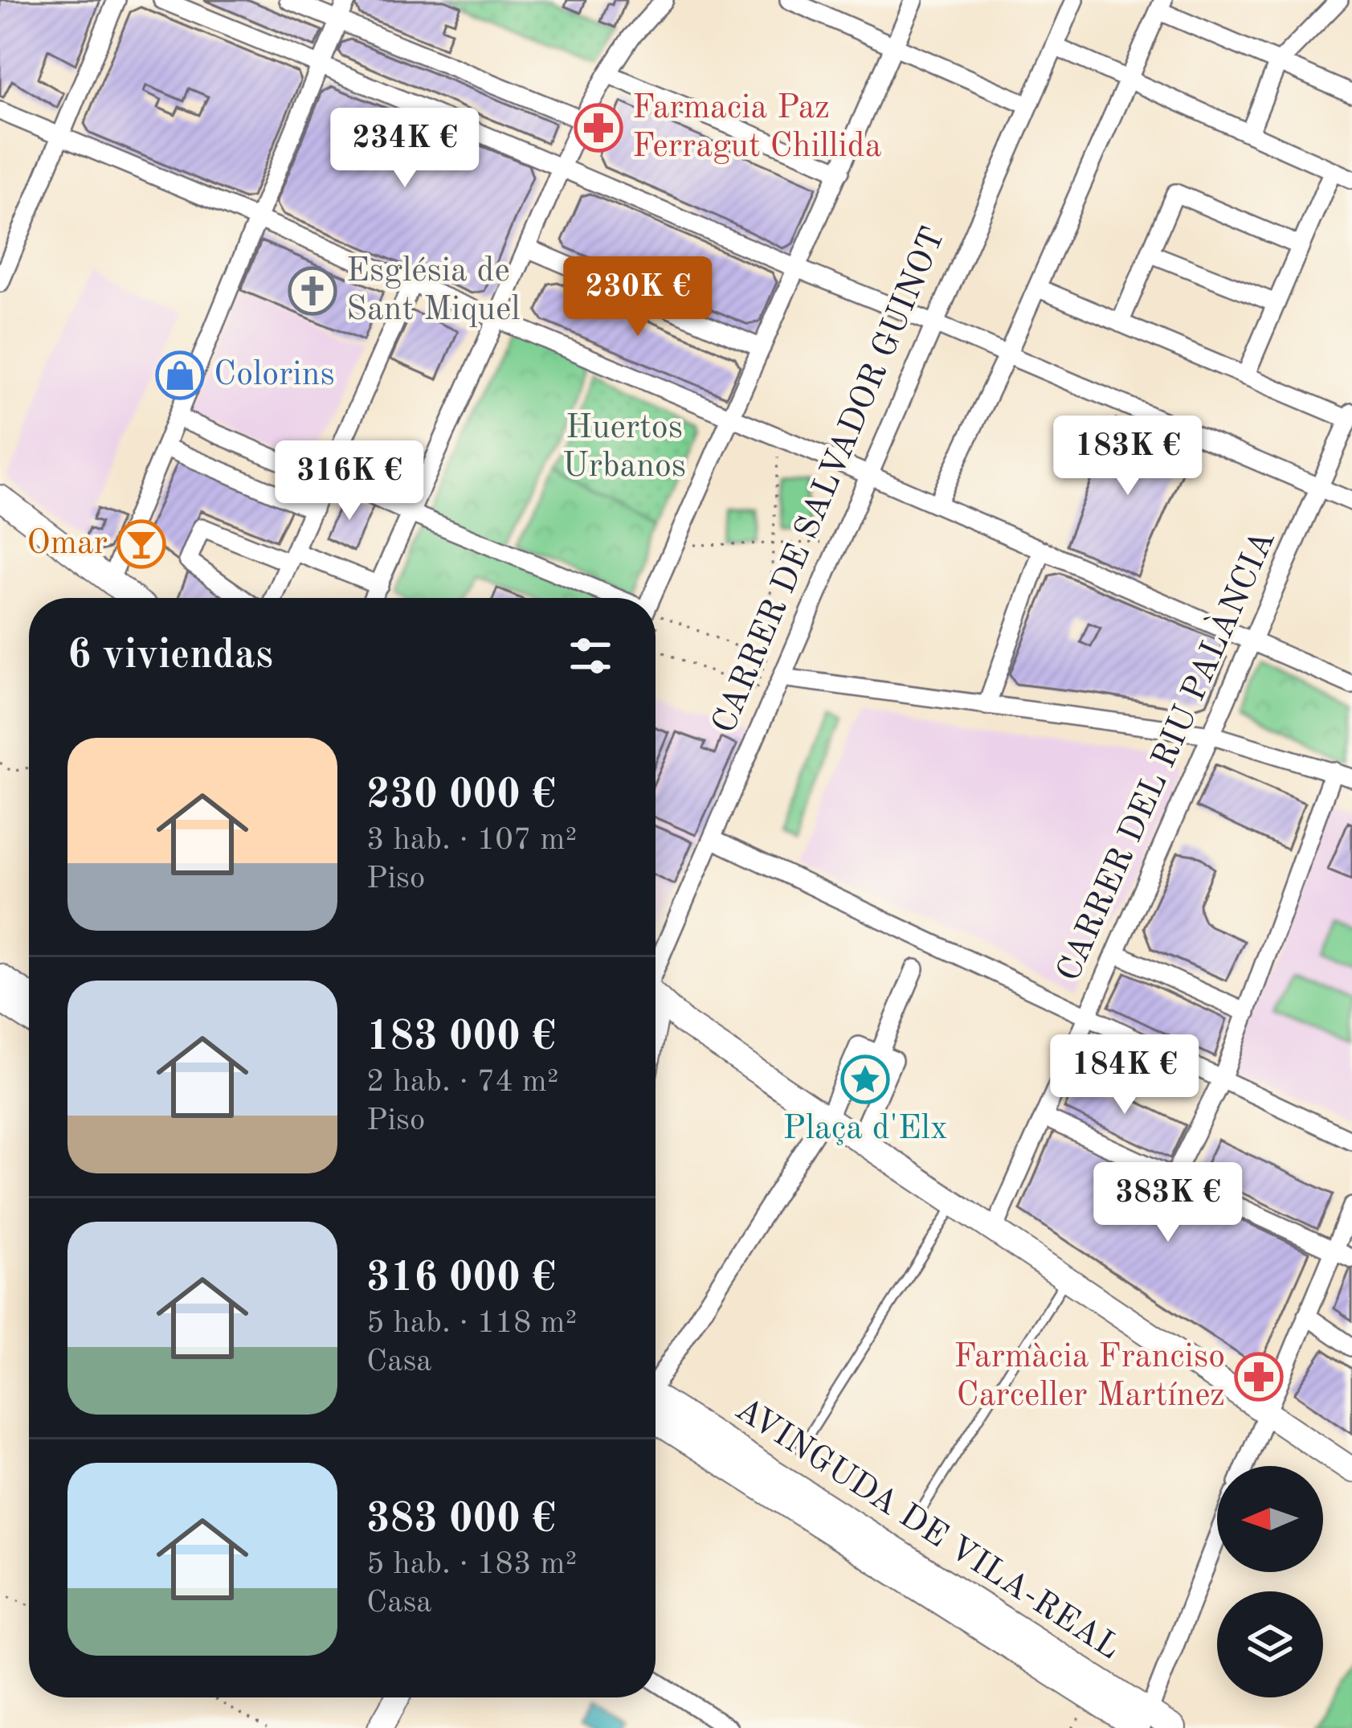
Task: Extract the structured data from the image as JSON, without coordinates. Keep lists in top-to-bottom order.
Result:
{
  "streets": {
    "street": ["CARRER DE SALVADOR GUINOT", "CARRER DEL RIU PALÀNCIA", "AVINGUDA DE VILA-REAL"]
  },
  "parks": ["Huertos Urbanos"],
  "places": {
    "pharmacy": ["Farmacia Paz Ferragut Chillida", "Farmàcia Franciso Carceller Martínez"],
    "church": ["Església de Sant Miquel"],
    "shop": ["Colorins"],
    "bar": ["Omar"],
    "place": ["Plaça d'Elx"]
  },
  "north": "left",
  "page": {
    "price": [
      "234K €",
      "230K €",
      "183K €",
      "316K €",
      "184K €",
      "383K €"
    ],
    "heading": "6 viviendas",
    "list": [
      {
        "name": "230 000 €",
        "note": "3 hab. · 107 m² · Piso"
      },
      {
        "name": "183 000 €",
        "note": "2 hab. · 74 m² · Piso"
      },
      {
        "name": "316 000 €",
        "note": "5 hab. · 118 m² · Casa"
      },
      {
        "name": "383 000 €",
        "note": "5 hab. · 183 m² · Casa"
      }
    ]
  }
}
